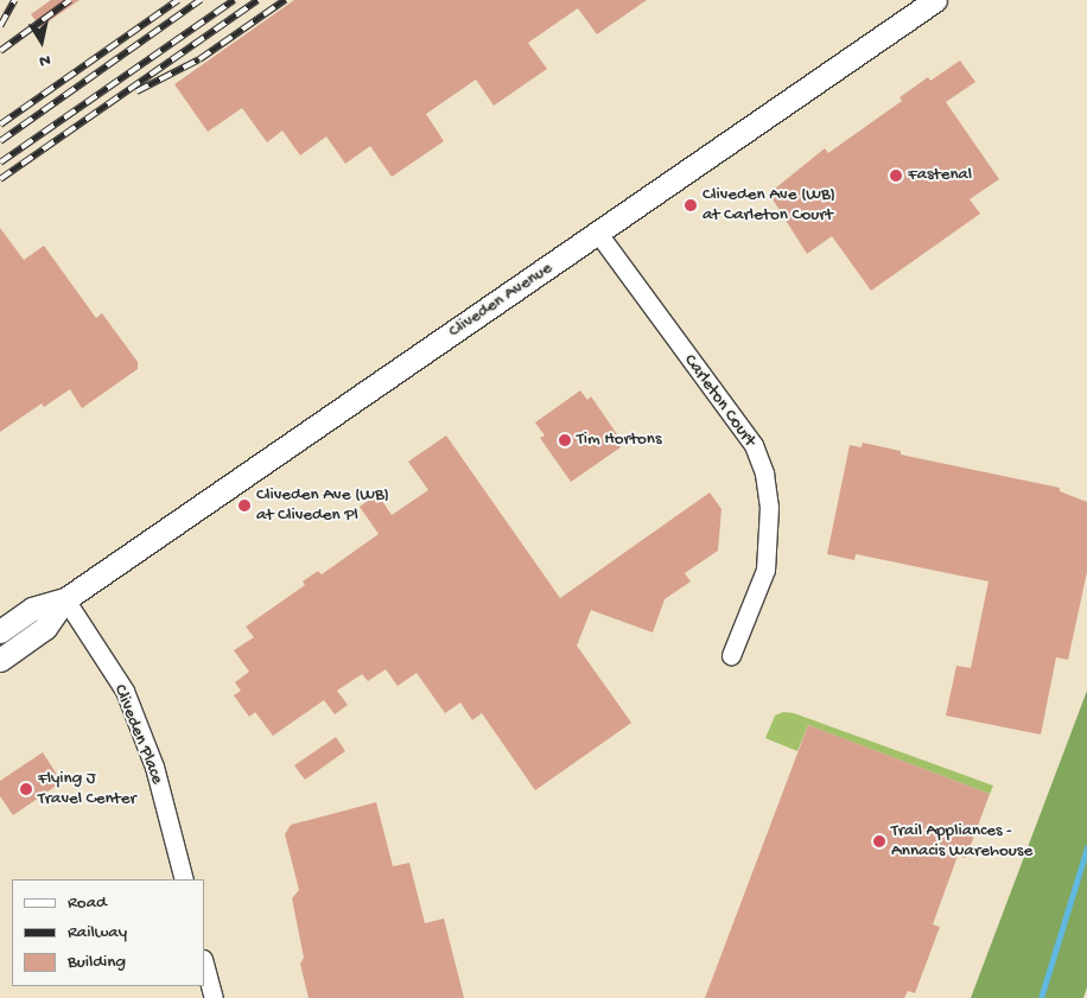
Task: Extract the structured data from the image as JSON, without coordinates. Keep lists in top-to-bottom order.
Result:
{
  "streets": {
    "street": ["Cliveden Avenue", "Carleton Court", "Cliveden Place"]
  },
  "crossings": [
    ["Cliveden Avenue", "Carleton Court"],
    ["Cliveden Avenue", "Cliveden Place"]
  ],
  "places": [
    "Fastenal",
    "Cliveden Ave (WB) at Carleton Court",
    "Tim Hortons",
    "Cliveden Ave (WB) at Cliveden Pl",
    "Flying J Travel Center",
    "Trail Appliances - Annacis Warehouse"
  ],
  "legend": ["Road", "Railway", "Building"],
  "north": "bottom"
}
